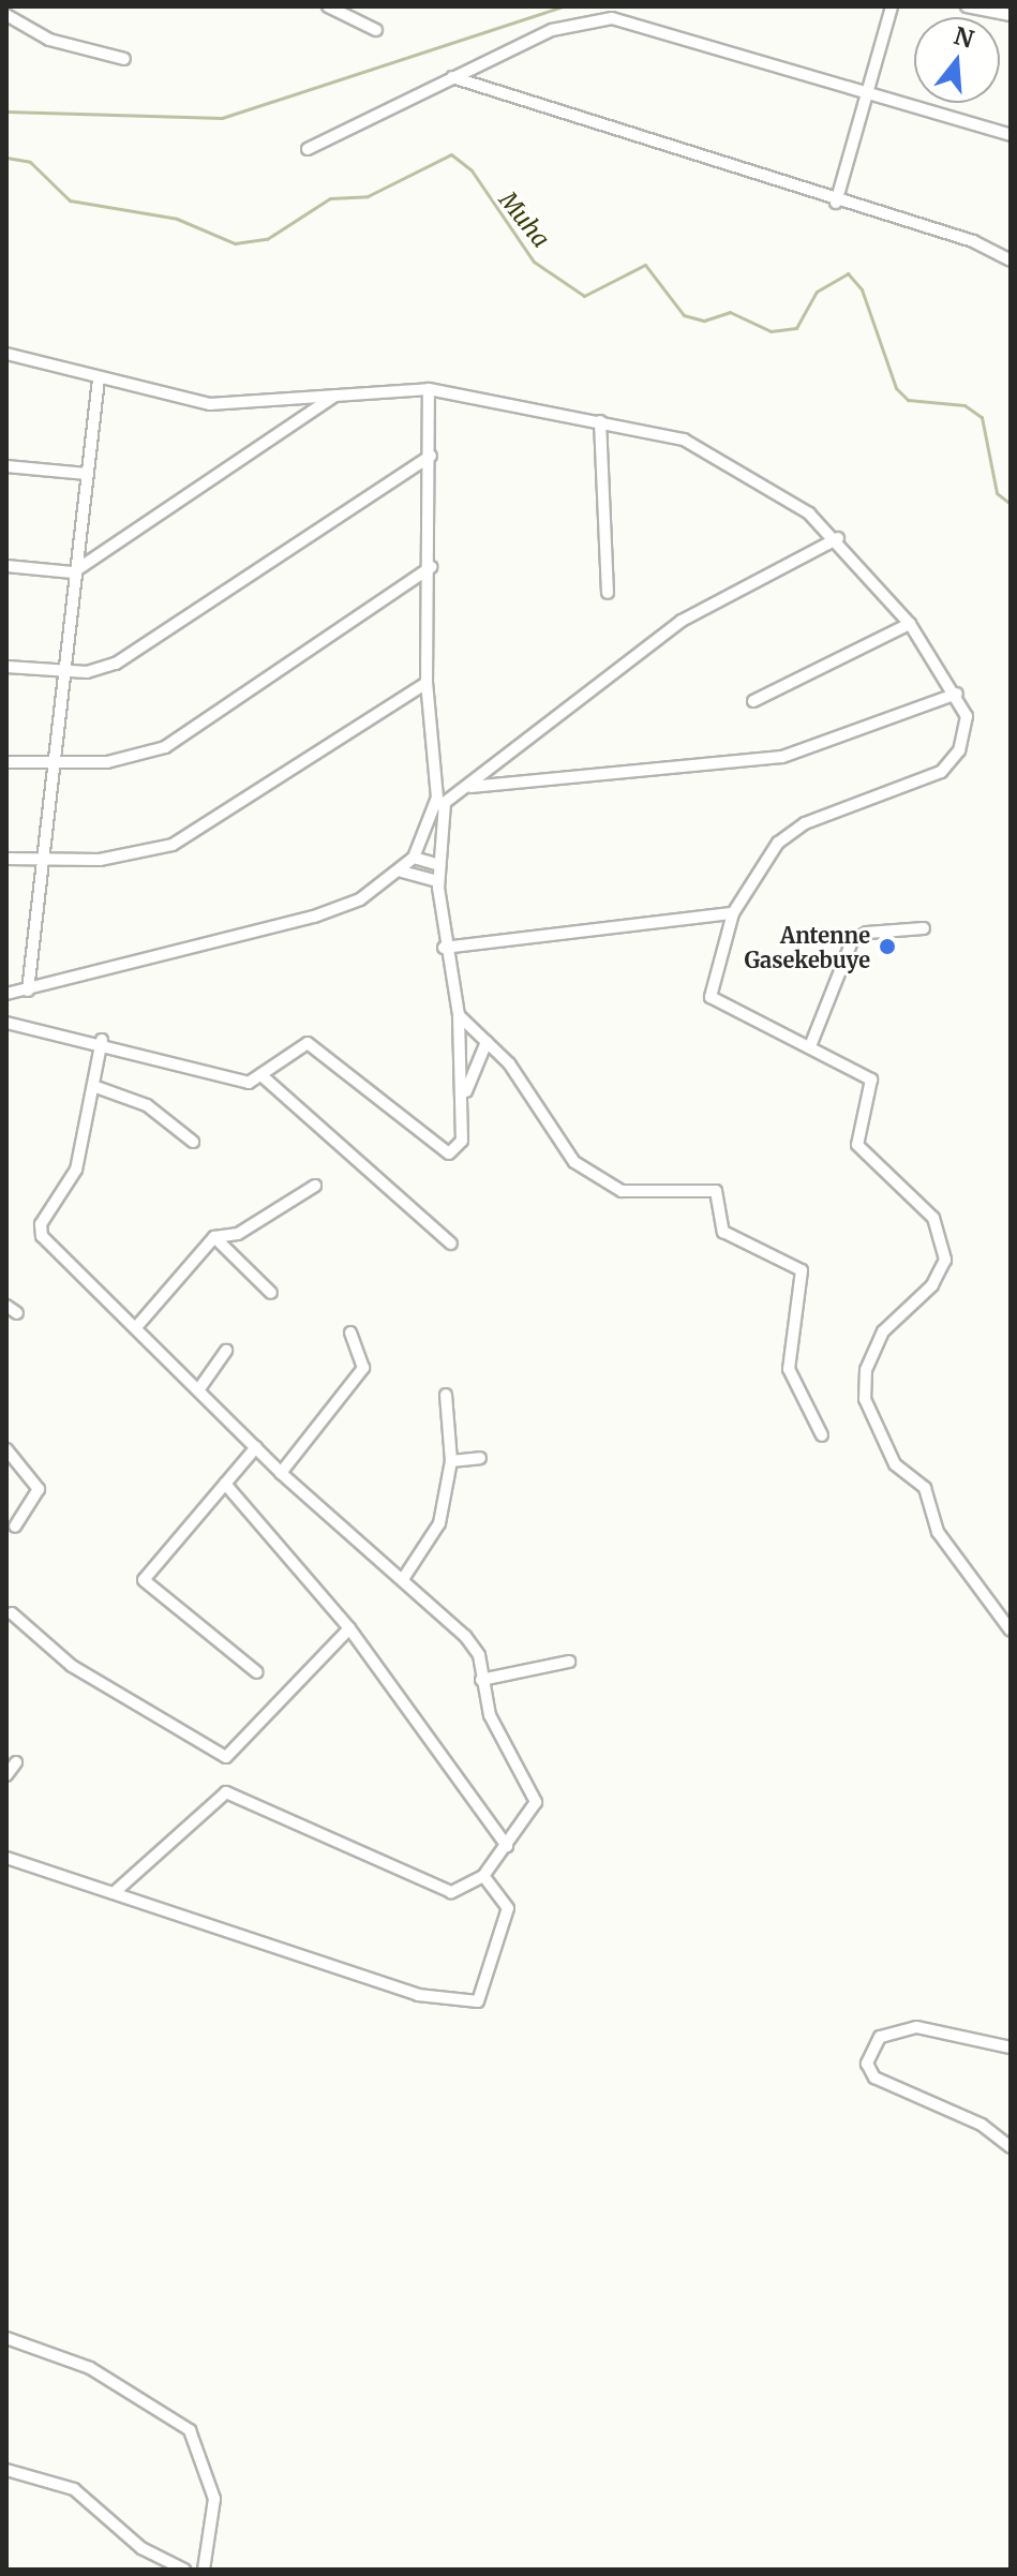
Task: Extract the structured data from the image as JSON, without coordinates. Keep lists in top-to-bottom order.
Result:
{
  "water": ["Muha"],
  "places": ["Antenne Gasekebuye"],
  "north": "top"
}
